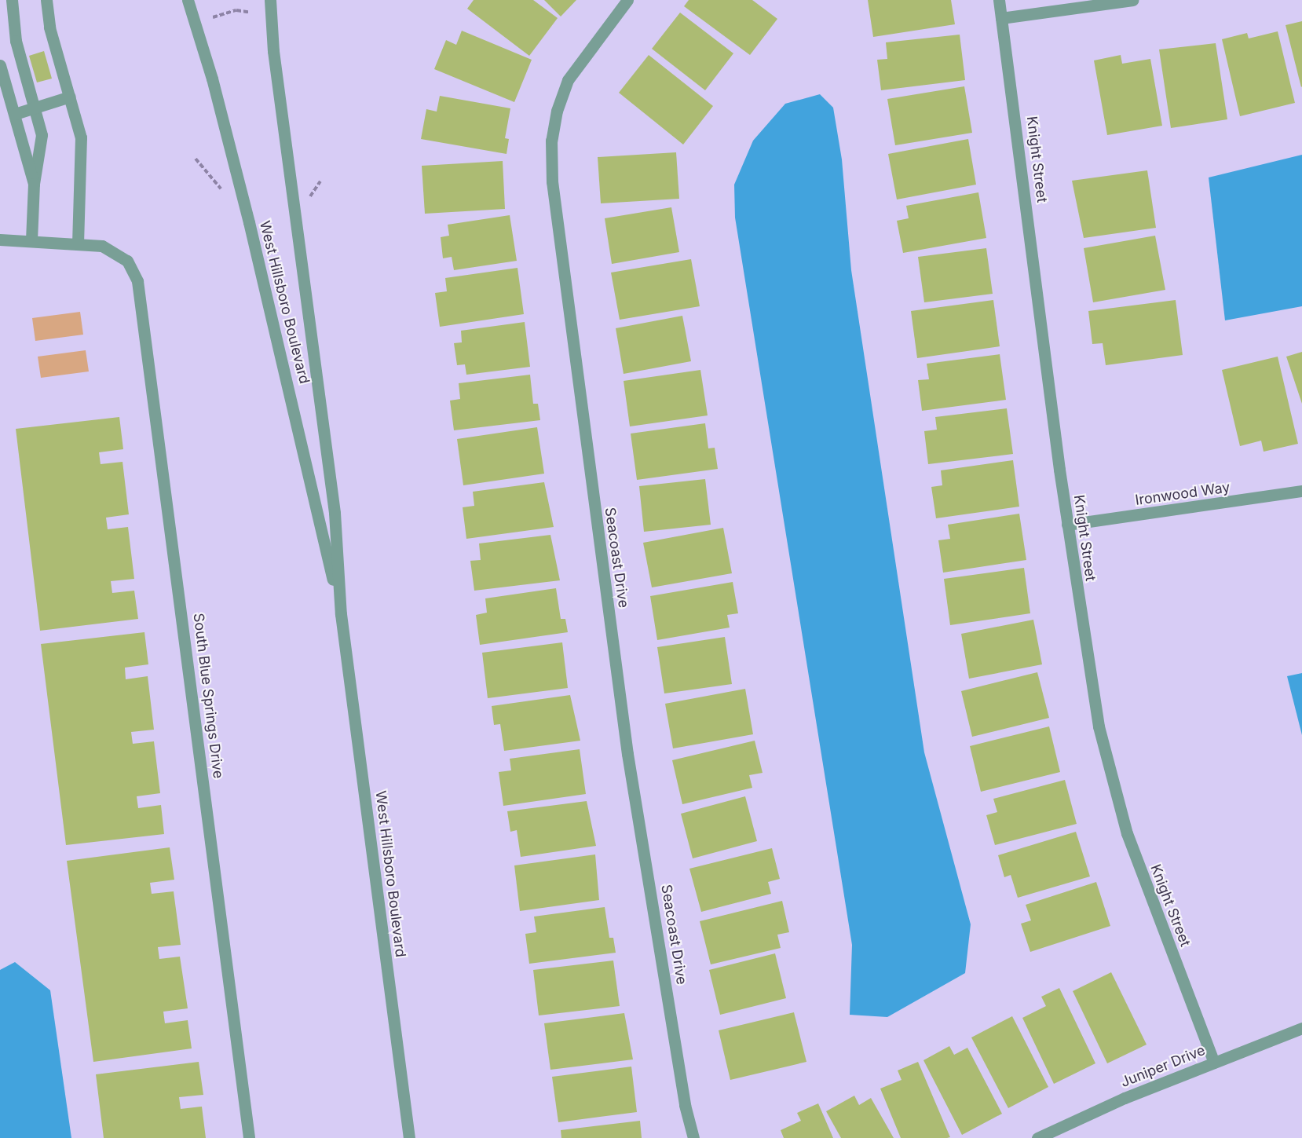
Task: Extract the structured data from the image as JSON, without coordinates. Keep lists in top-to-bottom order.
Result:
{
  "streets": {
    "street": [
      "Knight Street",
      "West Hillsboro Boulevard",
      "Ironwood Way",
      "Seacoast Drive",
      "South Blue Springs Drive",
      "Juniper Drive"
    ]
  },
  "crossings": [
    ["Knight Street", "Ironwood Way"],
    ["Knight Street", "Juniper Drive"]
  ]
}
